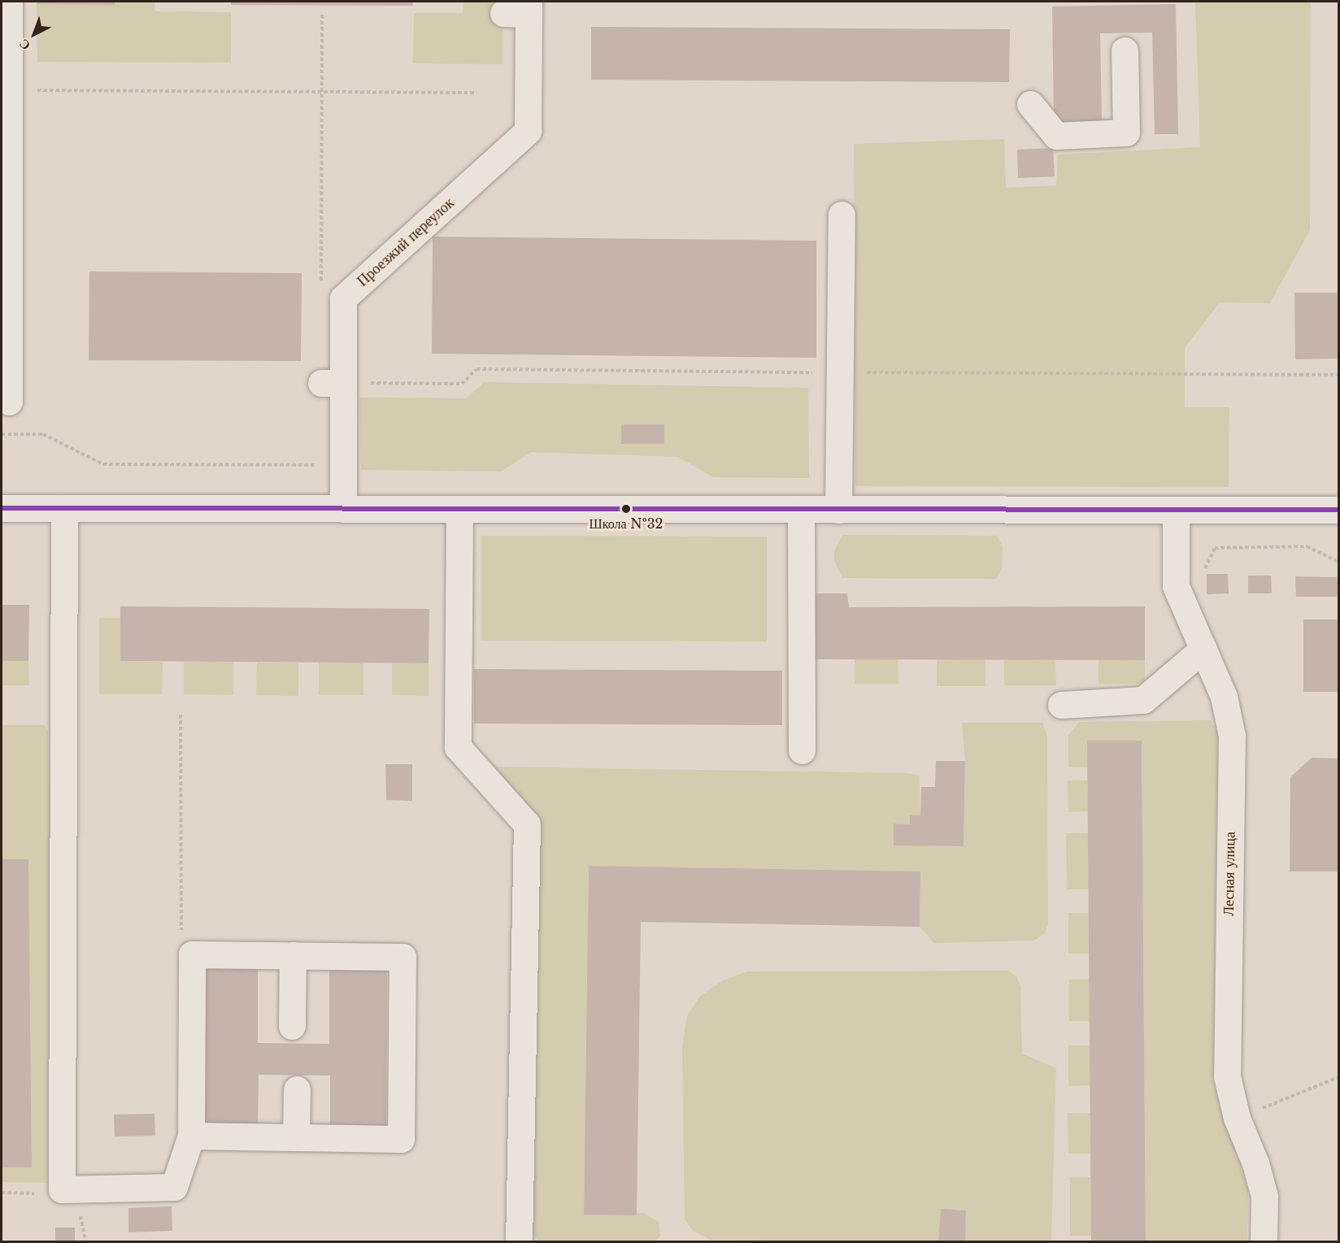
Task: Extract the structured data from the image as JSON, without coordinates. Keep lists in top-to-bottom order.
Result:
{
  "streets": {
    "street": ["Проезжий переулок", "Лесная улица"]
  },
  "places": ["Школа №32"],
  "north": "bottom left"
}
